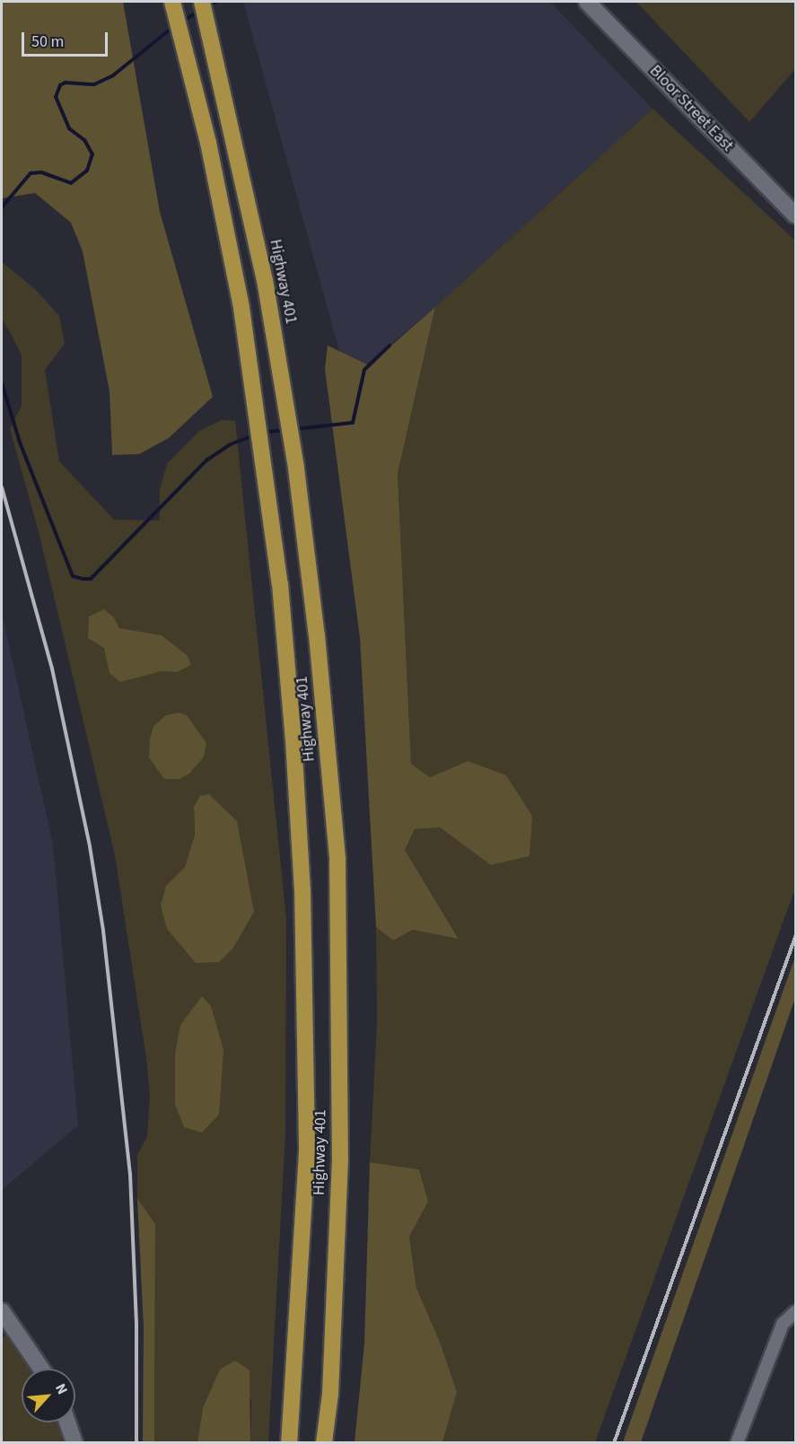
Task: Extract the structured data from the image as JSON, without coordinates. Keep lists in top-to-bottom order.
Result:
{
  "streets": {
    "highway": ["Highway 401"],
    "main road": ["Bloor Street East"]
  },
  "scale_bar": "50 m",
  "north": "top right"
}
